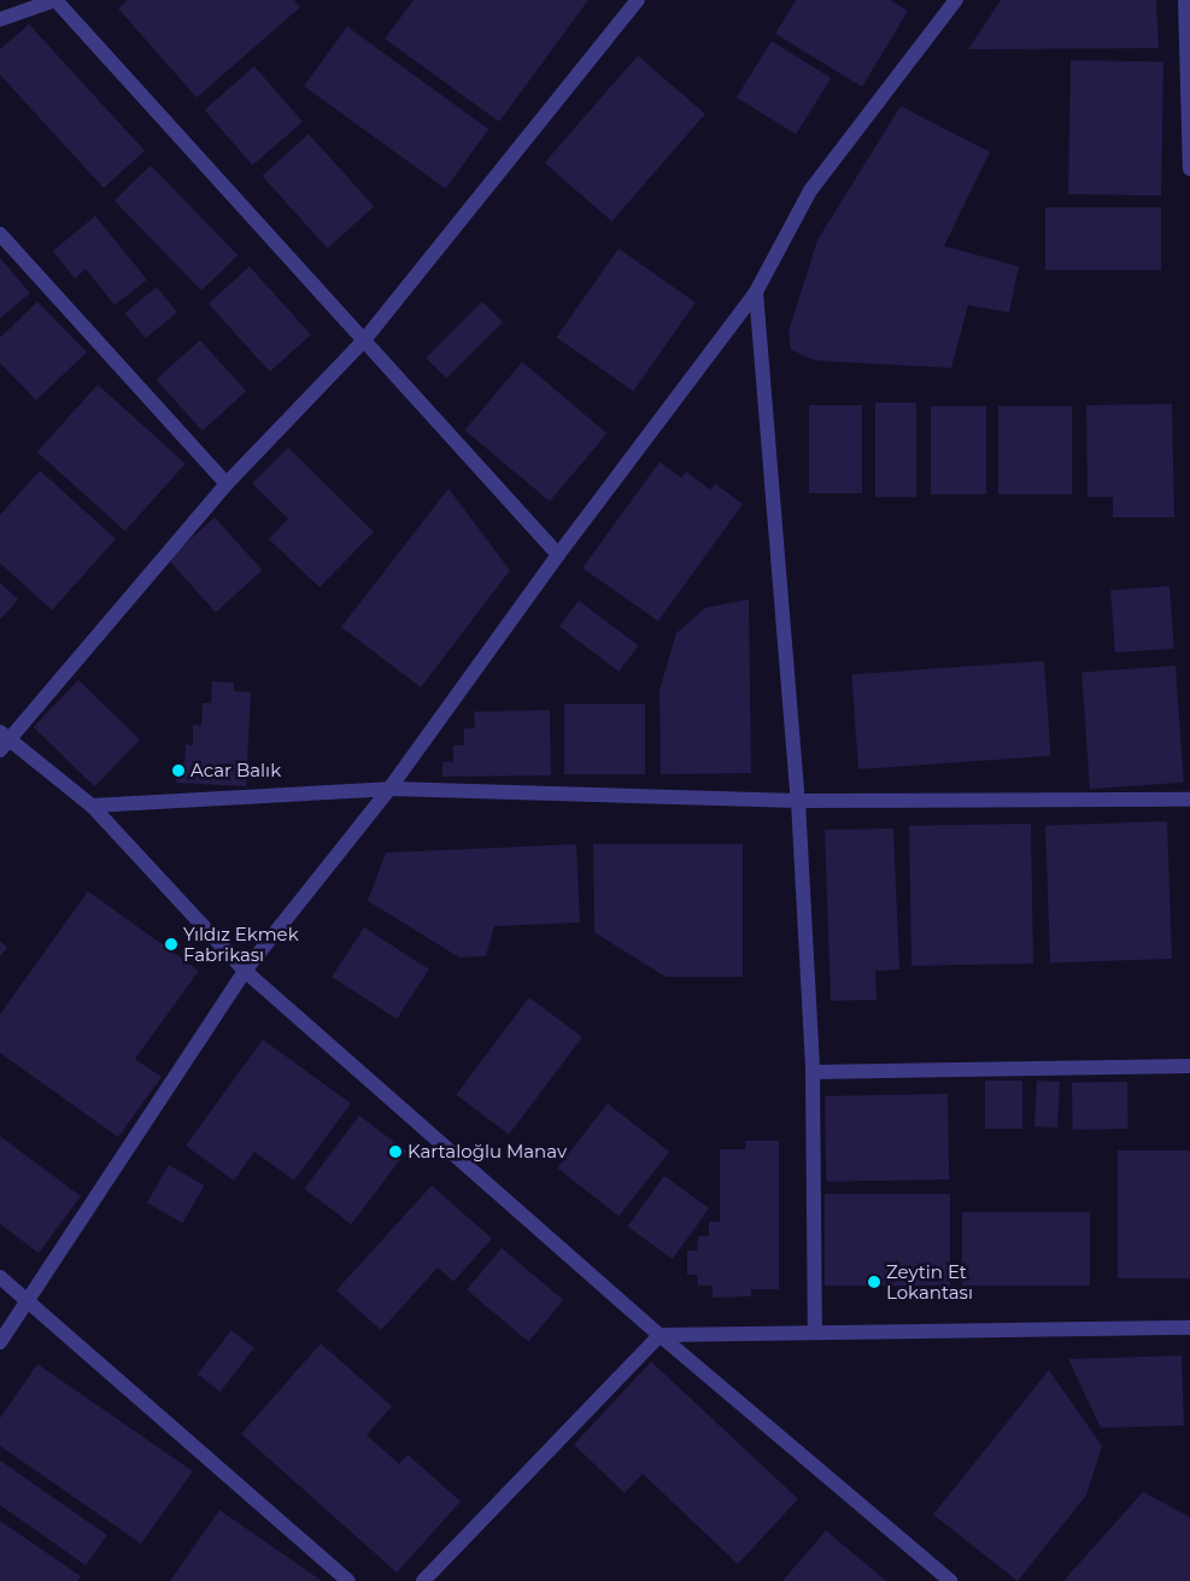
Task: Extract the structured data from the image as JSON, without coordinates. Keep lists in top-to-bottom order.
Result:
{
  "places": [
    "Acar Balık",
    "Yıldız Ekmek Fabrikası",
    "Kartaloğlu Manav",
    "Zeytin Et Lokantası"
  ]
}
